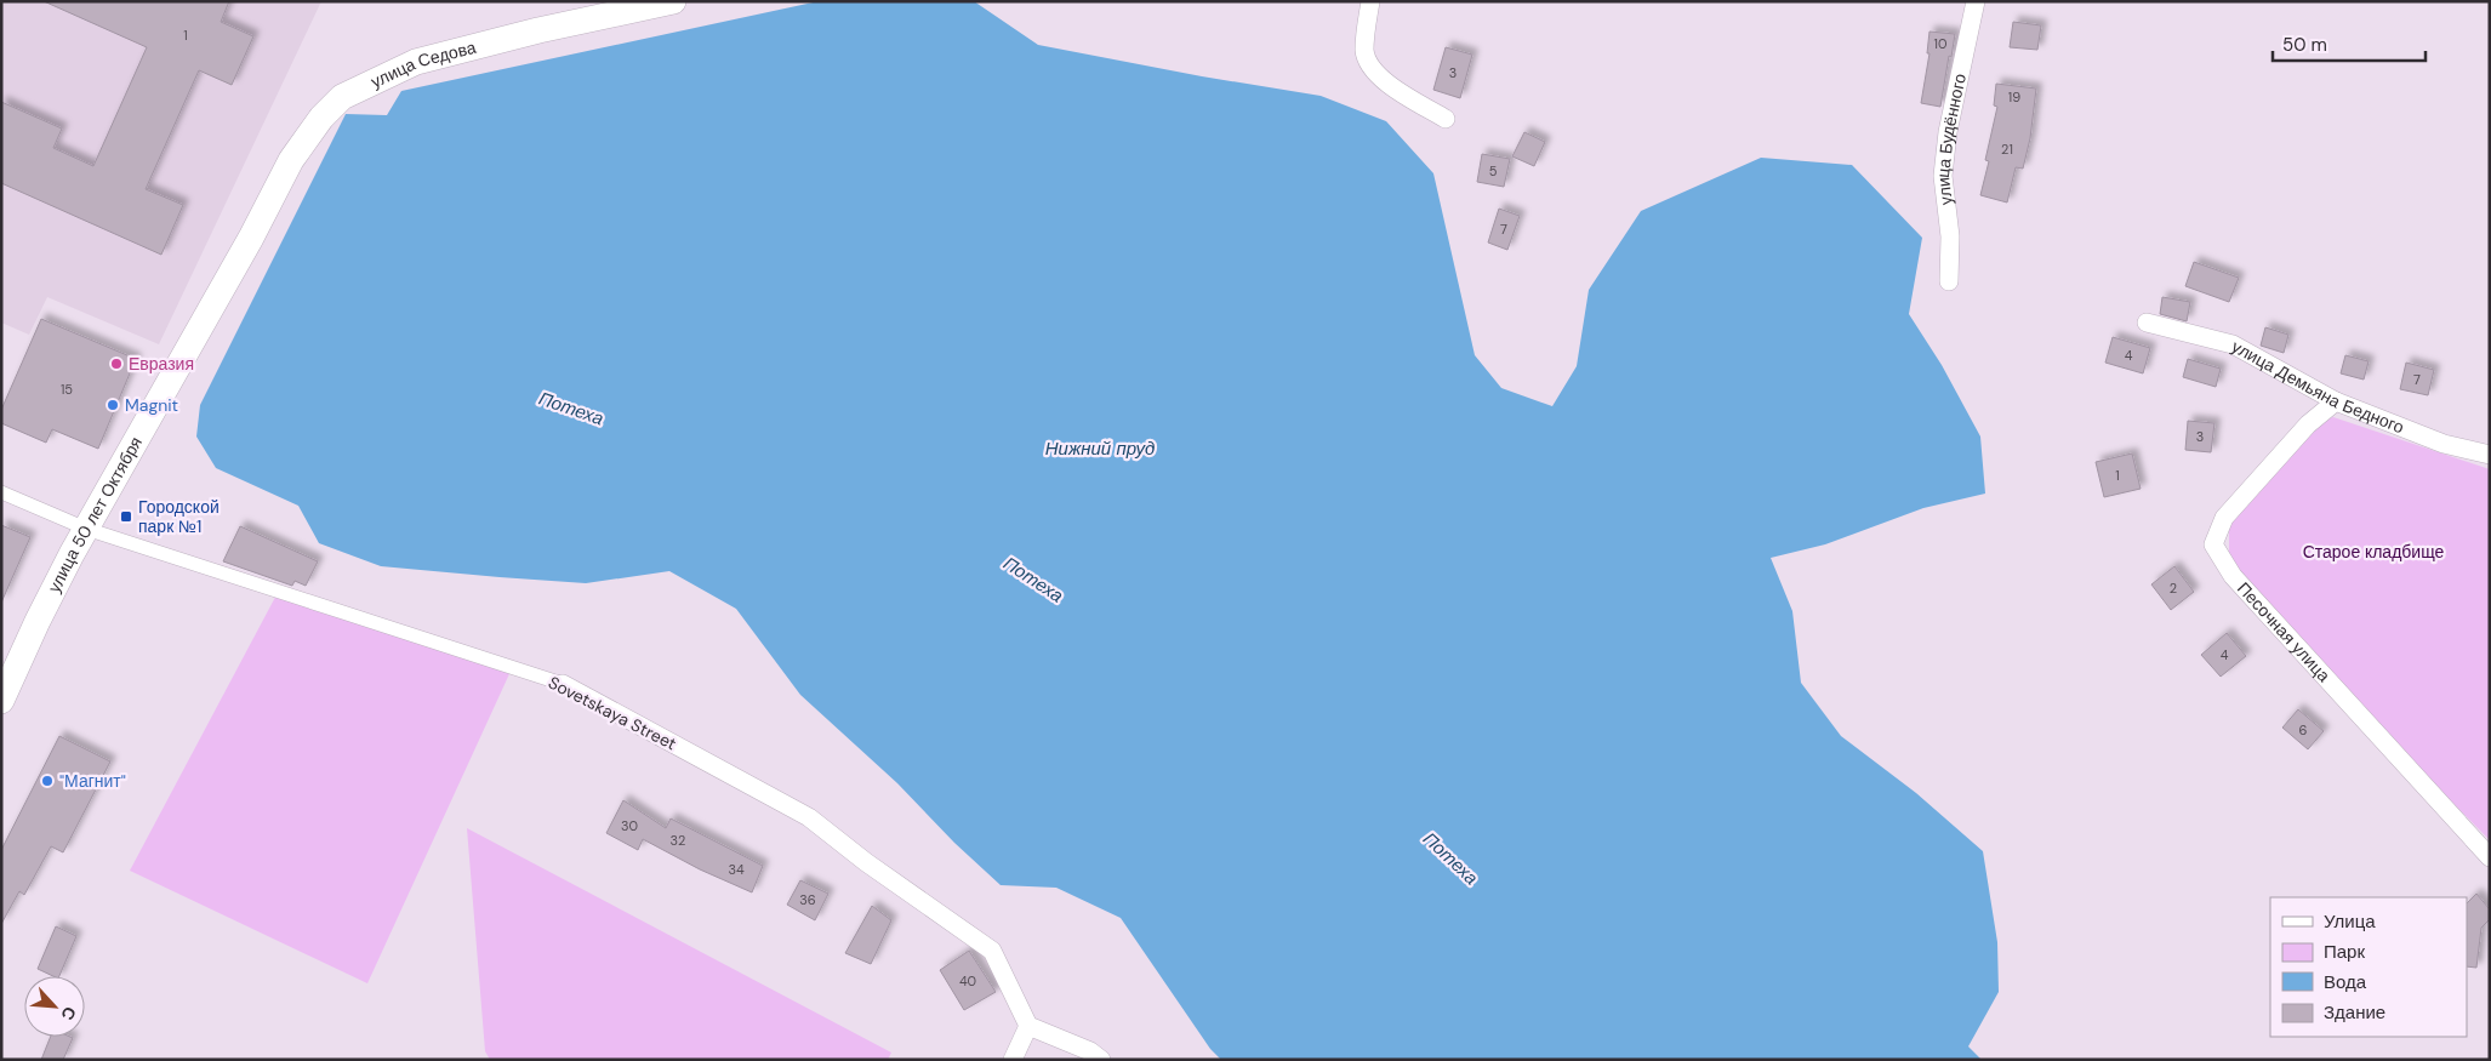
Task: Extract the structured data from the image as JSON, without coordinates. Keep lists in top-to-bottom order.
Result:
{
  "streets": {
    "main road": ["улица Седова", "улица 50 лет Октября"],
    "street": [
      "улица Будённого",
      "улица Демьяна Бедного",
      "Песочная улица",
      "Sovetskaya Street"
    ]
  },
  "crossings": [
    ["улица Седова", "улица 50 лет Октября"],
    ["улица Демьяна Бедного", "Песочная улица"],
    ["улица 50 лет Октября", "Sovetskaya Street"]
  ],
  "water": ["Потеха", "Нижний пруд"],
  "parks": ["Старое кладбище"],
  "places": {
    "other": ["Евразия", "Magnit", "\"Магнит\""],
    "transit": ["Городской парк №1"]
  },
  "house_numbers": [
    "1",
    "10",
    "3",
    "19",
    "21",
    "5",
    "7",
    "4",
    "7",
    "15",
    "3",
    "1",
    "2",
    "4",
    "6",
    "30",
    "32",
    "34",
    "36",
    "40"
  ],
  "legend": [
    "Улица",
    "Парк",
    "Вода",
    "Здание"
  ],
  "scale_bar": "50 m",
  "north": "bottom right"
}
